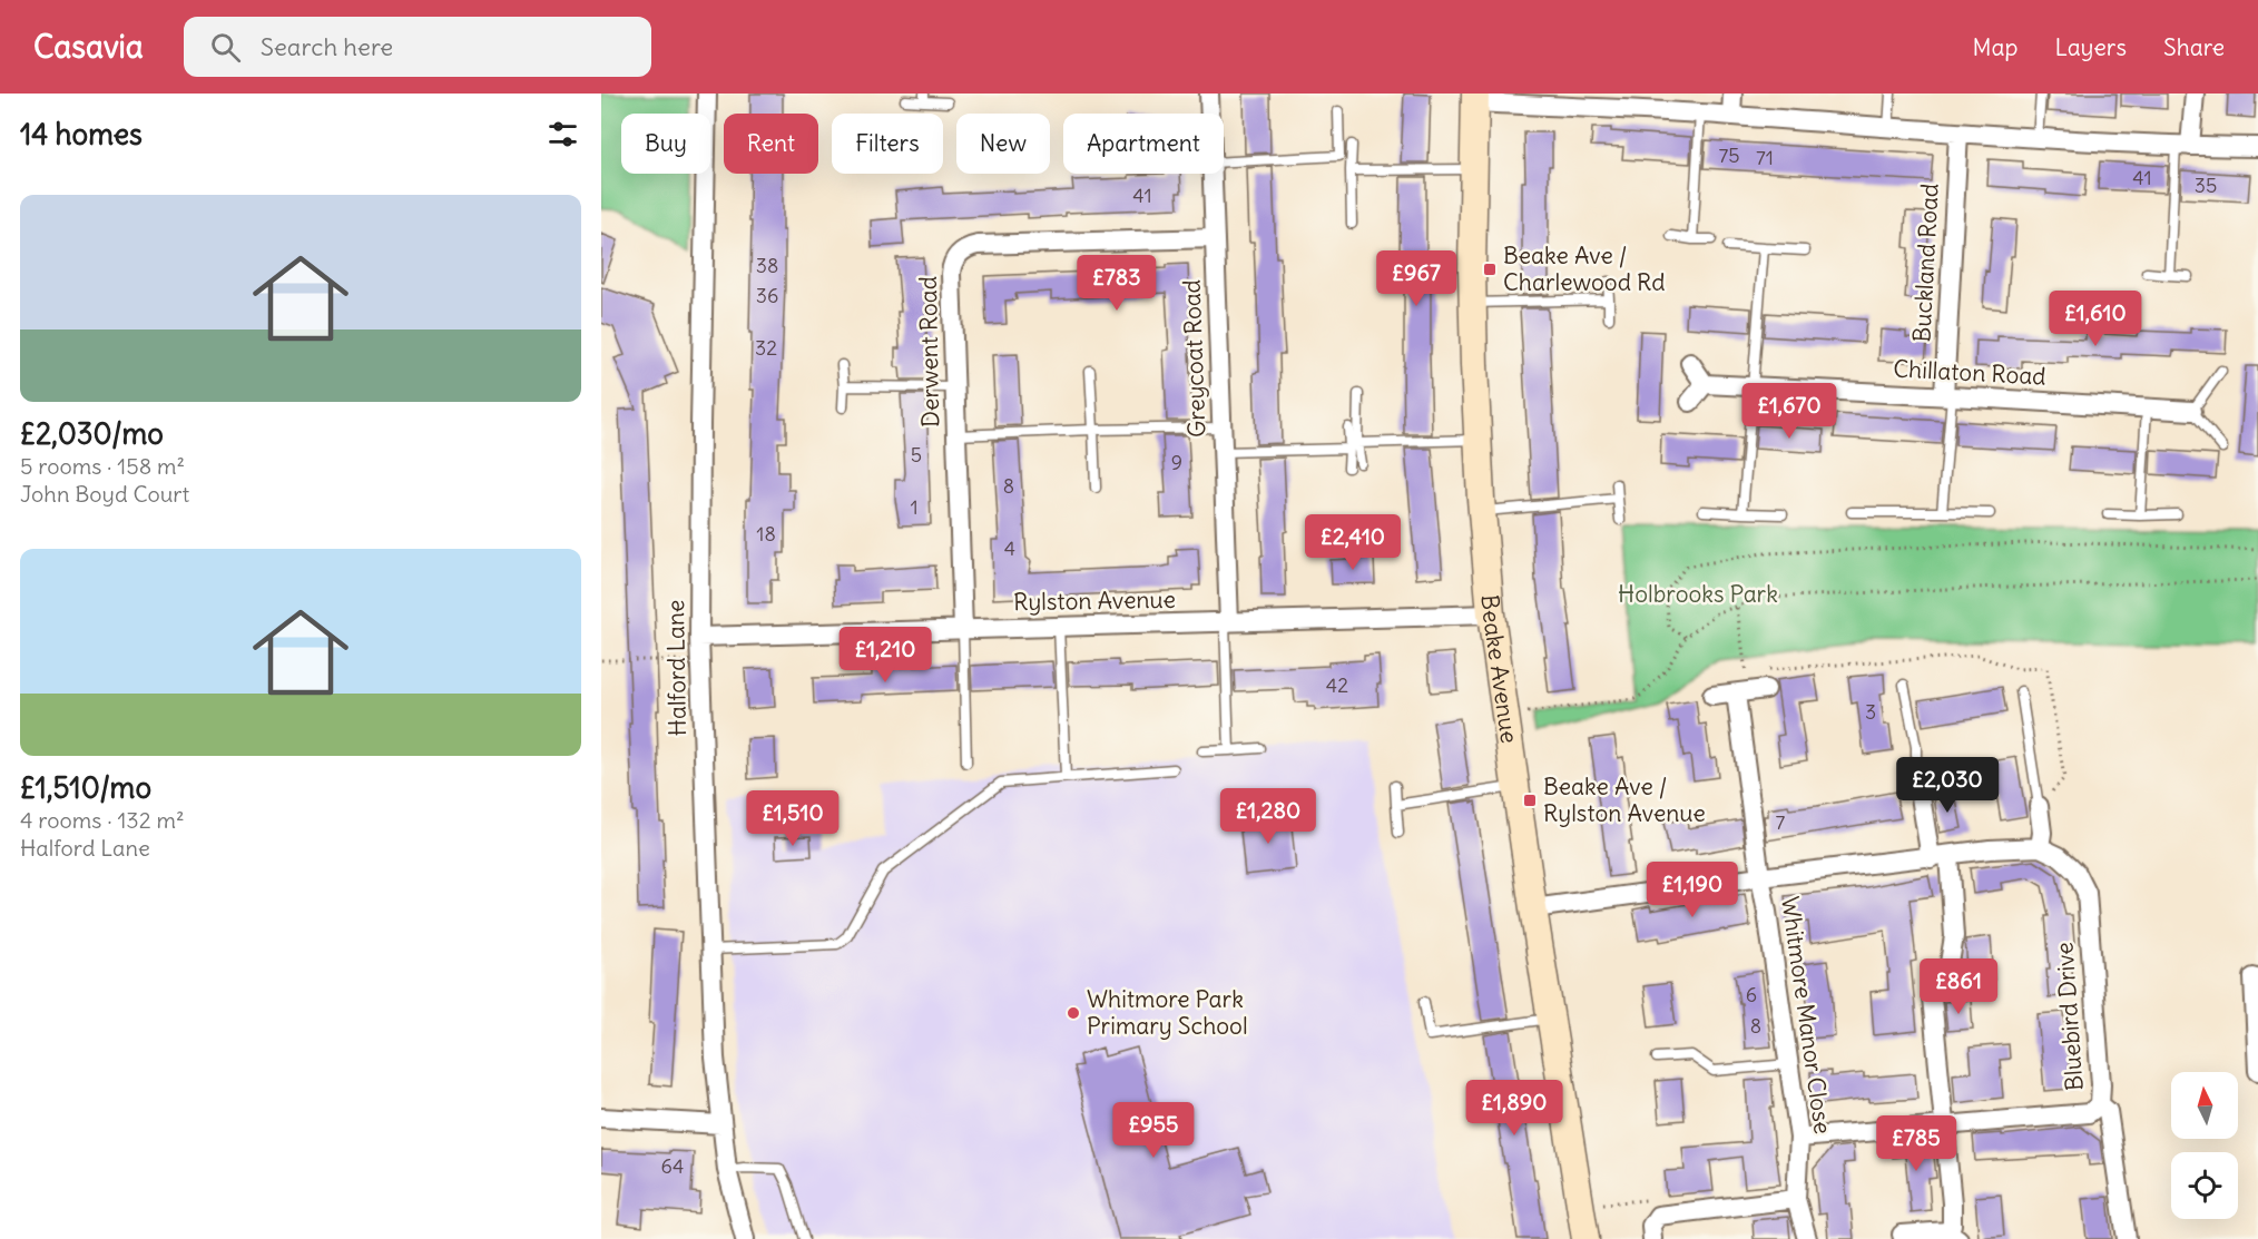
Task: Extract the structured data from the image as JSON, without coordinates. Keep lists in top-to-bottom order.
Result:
{
  "streets": {
    "street": [
      "Buckland Road",
      "Derwent Road",
      "Greycoat Road",
      "Chillaton Road",
      "Rylston Avenue",
      "Halford Lane",
      "Beake Avenue",
      "Whitmore Manor Close",
      "Bluebird Drive"
    ]
  },
  "crossings": [
    ["Buckland Road", "Chillaton Road"],
    ["Derwent Road", "Greycoat Road"],
    ["Derwent Road", "Rylston Avenue"],
    ["Greycoat Road", "Rylston Avenue"],
    ["Rylston Avenue", "Halford Lane"],
    ["Rylston Avenue", "Beake Avenue"]
  ],
  "parks": ["Holbrooks Park"],
  "places": {
    "transit": ["Beake Ave / Charlewood Rd", "Beake Ave / Rylston Avenue"],
    "other": ["Whitmore Park Primary School"]
  },
  "house_numbers": [
    "75",
    "71",
    "41",
    "35",
    "41",
    "38",
    "36",
    "32",
    "5",
    "9",
    "8",
    "1",
    "18",
    "4",
    "42",
    "3",
    "7",
    "6",
    "8",
    "64"
  ],
  "north": "top",
  "page": {
    "header": "Casavia",
    "search": "Search here",
    "nav": ["Map", "Layers", "Share"],
    "heading": "14 homes",
    "chip": [
      "Buy",
      "Rent",
      "Filters",
      "New",
      "Apartment"
    ],
    "list": [
      {
        "name": "£2,030/mo",
        "note": "5 rooms · 158 m² · John Boyd Court"
      },
      {
        "name": "£1,510/mo",
        "note": "4 rooms · 132 m² · Halford Lane"
      }
    ],
    "price": [
      "£967",
      "£783",
      "£1,610",
      "£1,670",
      "£2,410",
      "£1,210",
      "£2,030",
      "£1,280",
      "£1,510",
      "£1,190",
      "£861",
      "£1,890",
      "£955",
      "£785"
    ]
  }
}
